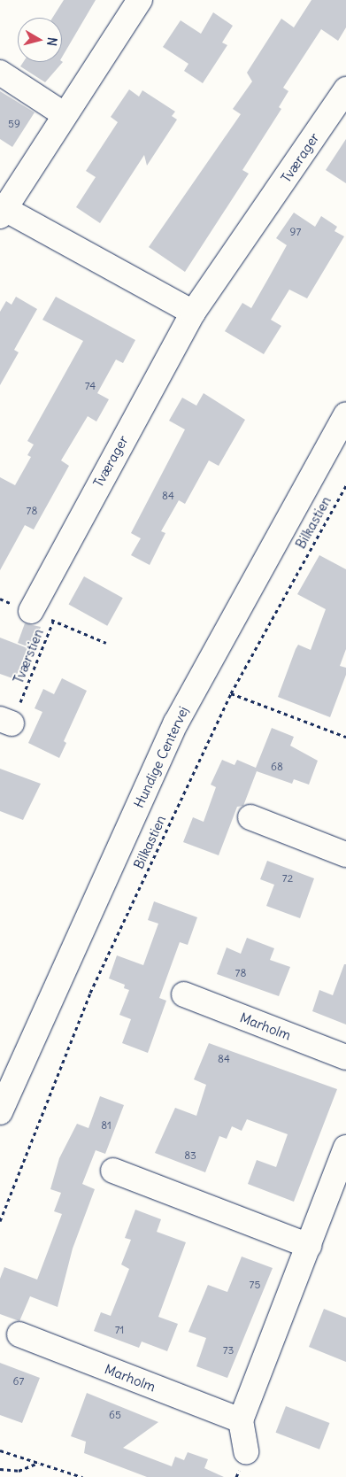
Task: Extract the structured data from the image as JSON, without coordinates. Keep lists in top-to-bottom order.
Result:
{
  "streets": {
    "street": ["Tværager", "Hundige Centervej", "Marholm"],
    "path": ["Bilkastien", "Tværstien"]
  },
  "house_numbers": [
    "59",
    "97",
    "74",
    "84",
    "78",
    "68",
    "72",
    "78",
    "84",
    "81",
    "83",
    "75",
    "71",
    "73",
    "67",
    "65"
  ],
  "north": "right"
}
